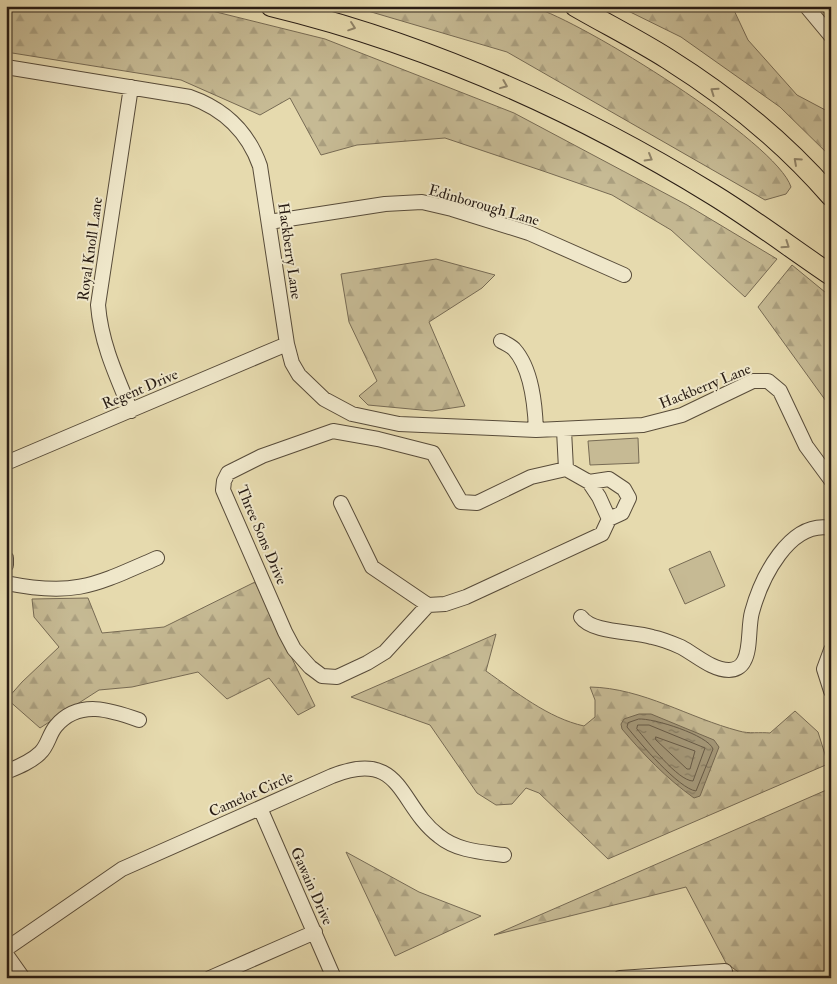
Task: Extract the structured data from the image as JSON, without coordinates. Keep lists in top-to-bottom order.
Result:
{
  "streets": {
    "street": [
      "Edinborough Lane",
      "Royal Knoll Lane",
      "Hackberry Lane",
      "Regent Drive",
      "Three Sons Drive",
      "Camelot Circle",
      "Gawain Drive"
    ]
  },
  "crossings": [
    ["Edinborough Lane", "Hackberry Lane"],
    ["Royal Knoll Lane", "Hackberry Lane"],
    ["Royal Knoll Lane", "Regent Drive"],
    ["Hackberry Lane", "Regent Drive"],
    ["Camelot Circle", "Gawain Drive"]
  ]
}
